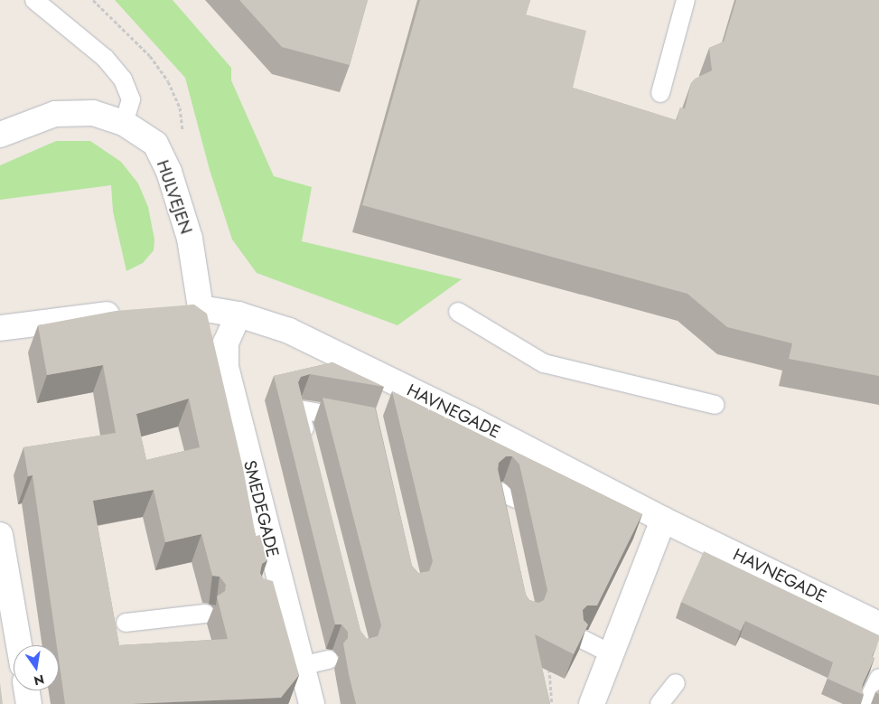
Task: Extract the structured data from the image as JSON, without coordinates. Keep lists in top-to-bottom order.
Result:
{
  "streets": {
    "street": ["HULVEJEN", "HAVNEGADE", "SMEDEGADE"]
  },
  "crossings": [
    ["HULVEJEN", "HAVNEGADE"],
    ["HAVNEGADE", "SMEDEGADE"]
  ],
  "north": "bottom"
}
